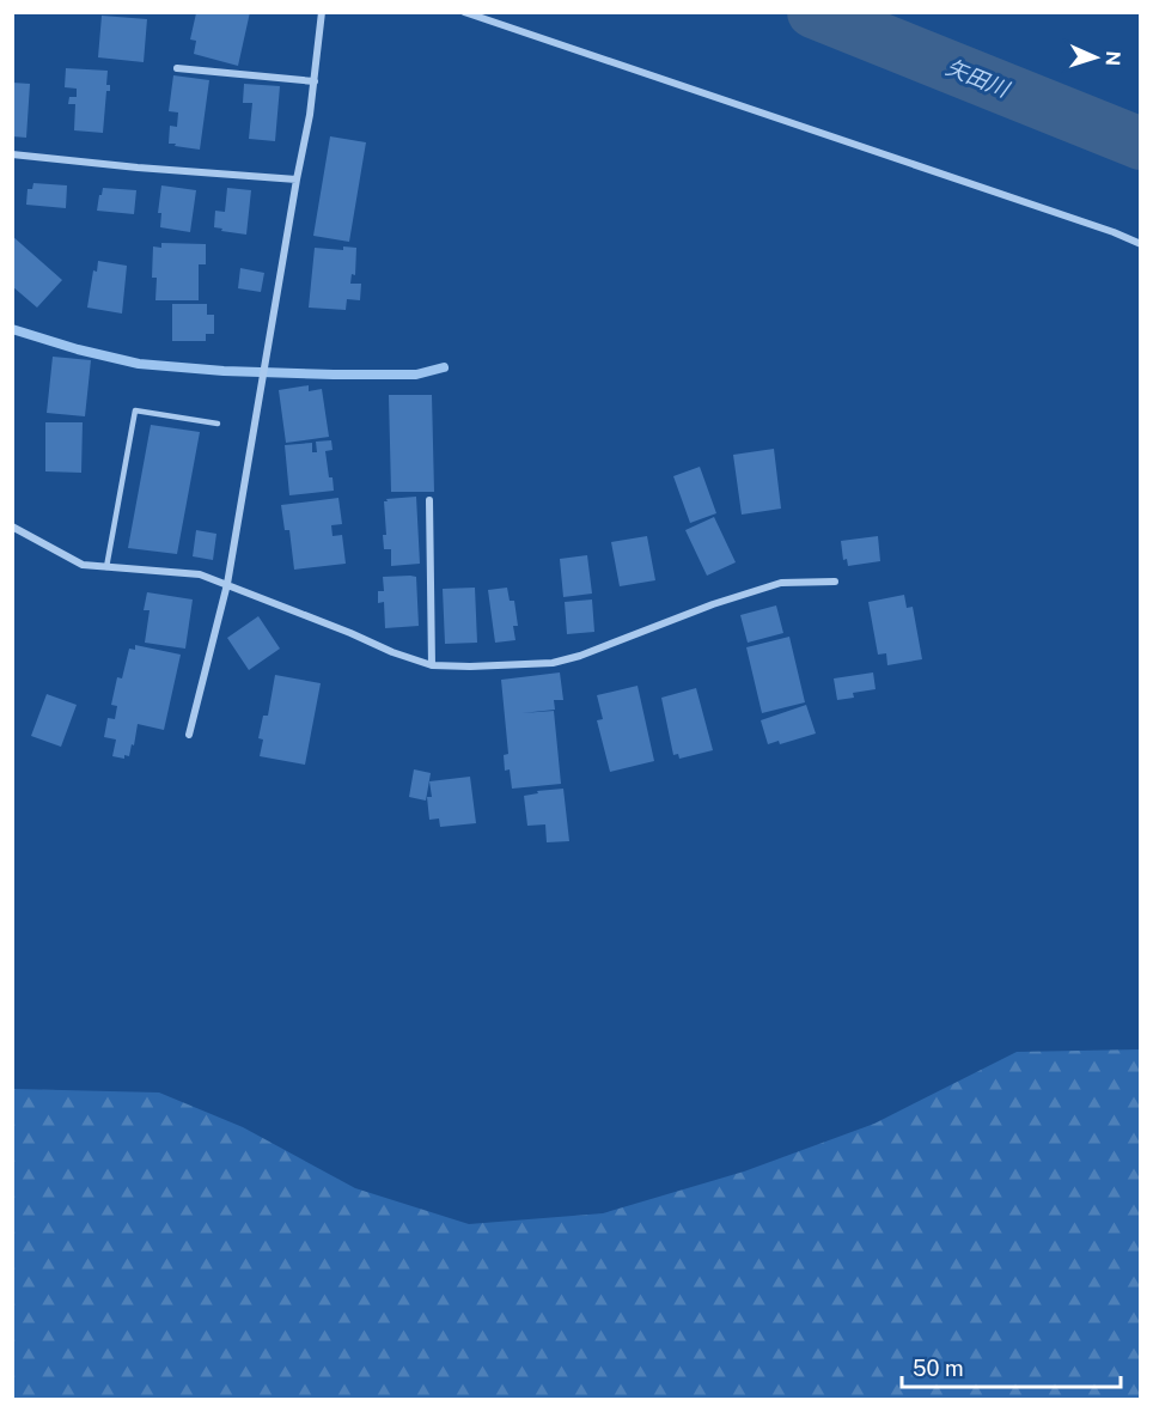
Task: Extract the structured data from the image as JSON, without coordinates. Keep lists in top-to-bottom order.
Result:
{
  "water": ["矢田川"],
  "scale_bar": "50 m",
  "north": "right"
}
